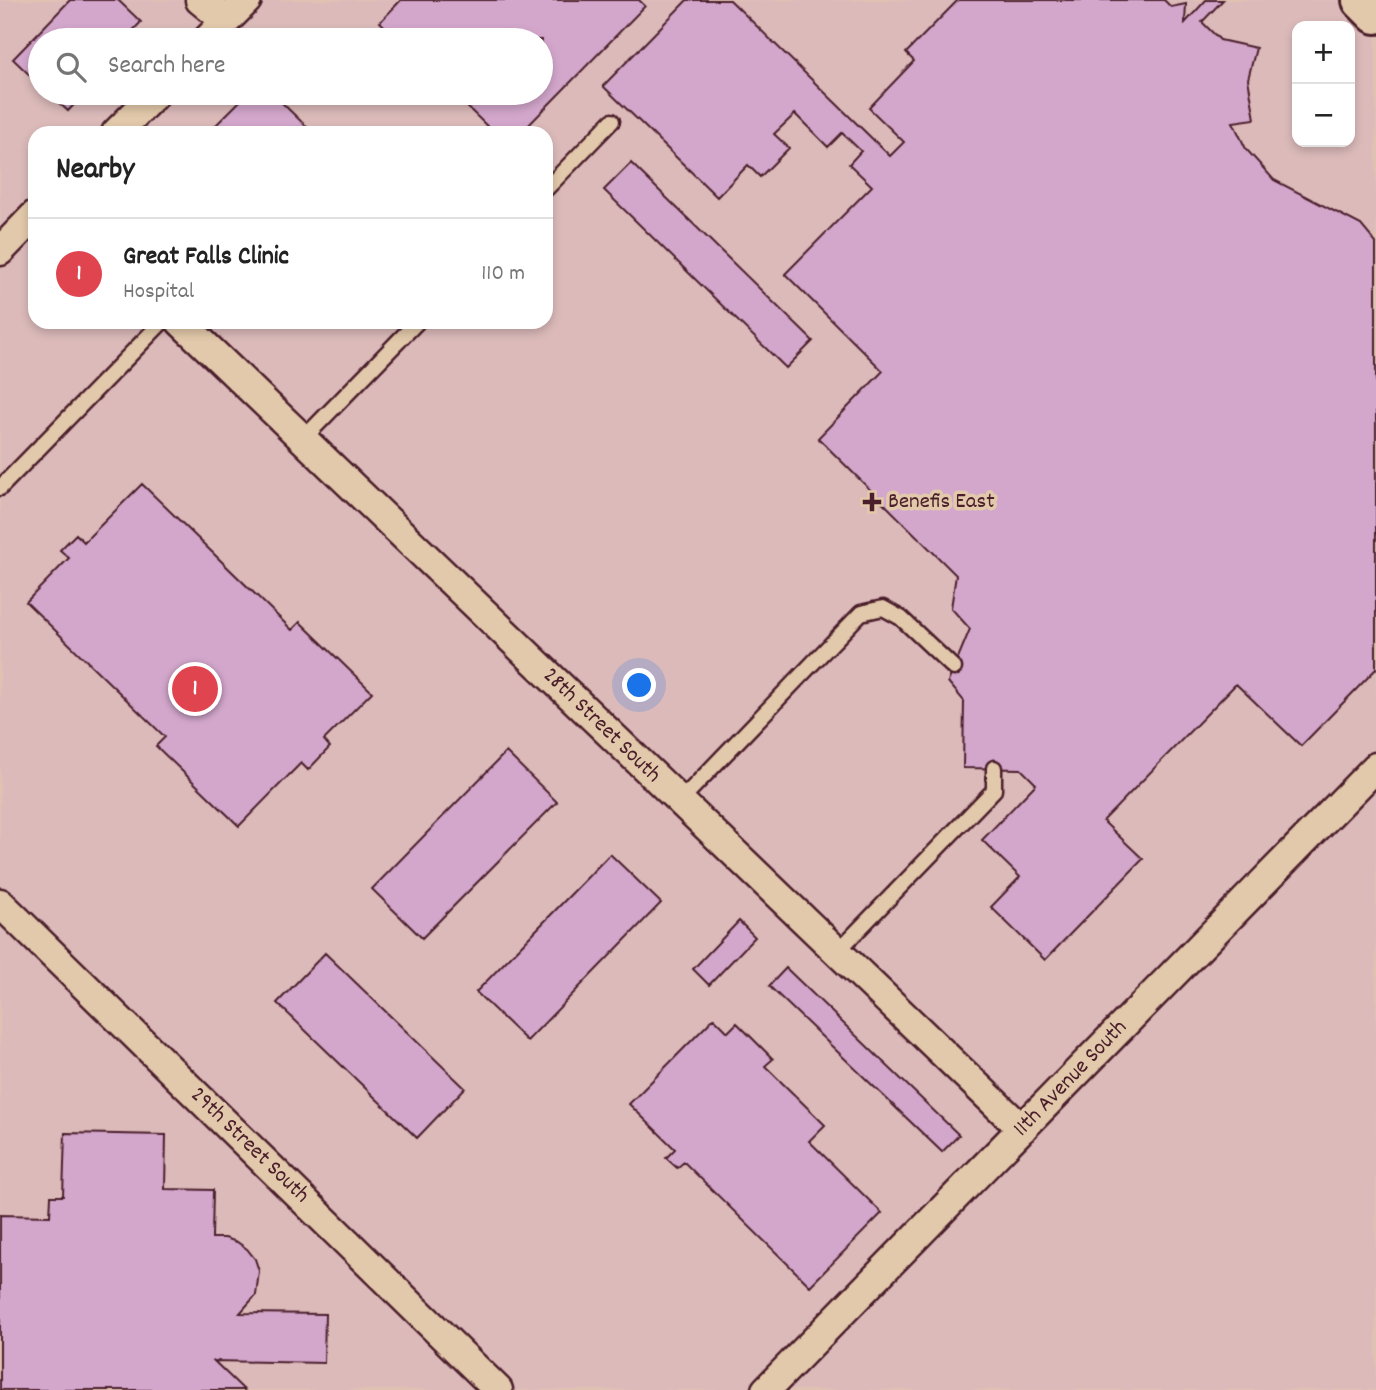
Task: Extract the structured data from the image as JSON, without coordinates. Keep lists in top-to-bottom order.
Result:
{
  "streets": {
    "street": ["28th Street South", "11th Avenue South", "29th Street South"]
  },
  "crossings": [
    ["28th Street South", "11th Avenue South"]
  ],
  "places": {
    "health": ["Benefis East"]
  },
  "page": {
    "map_buttons": ["+", "−"],
    "search": "Search here",
    "heading": "Nearby",
    "list": [
      {
        "mark": "1",
        "name": "Great Falls Clinic",
        "note": "Hospital",
        "value": "110 m"
      }
    ],
    "pins": "1"
  }
}
